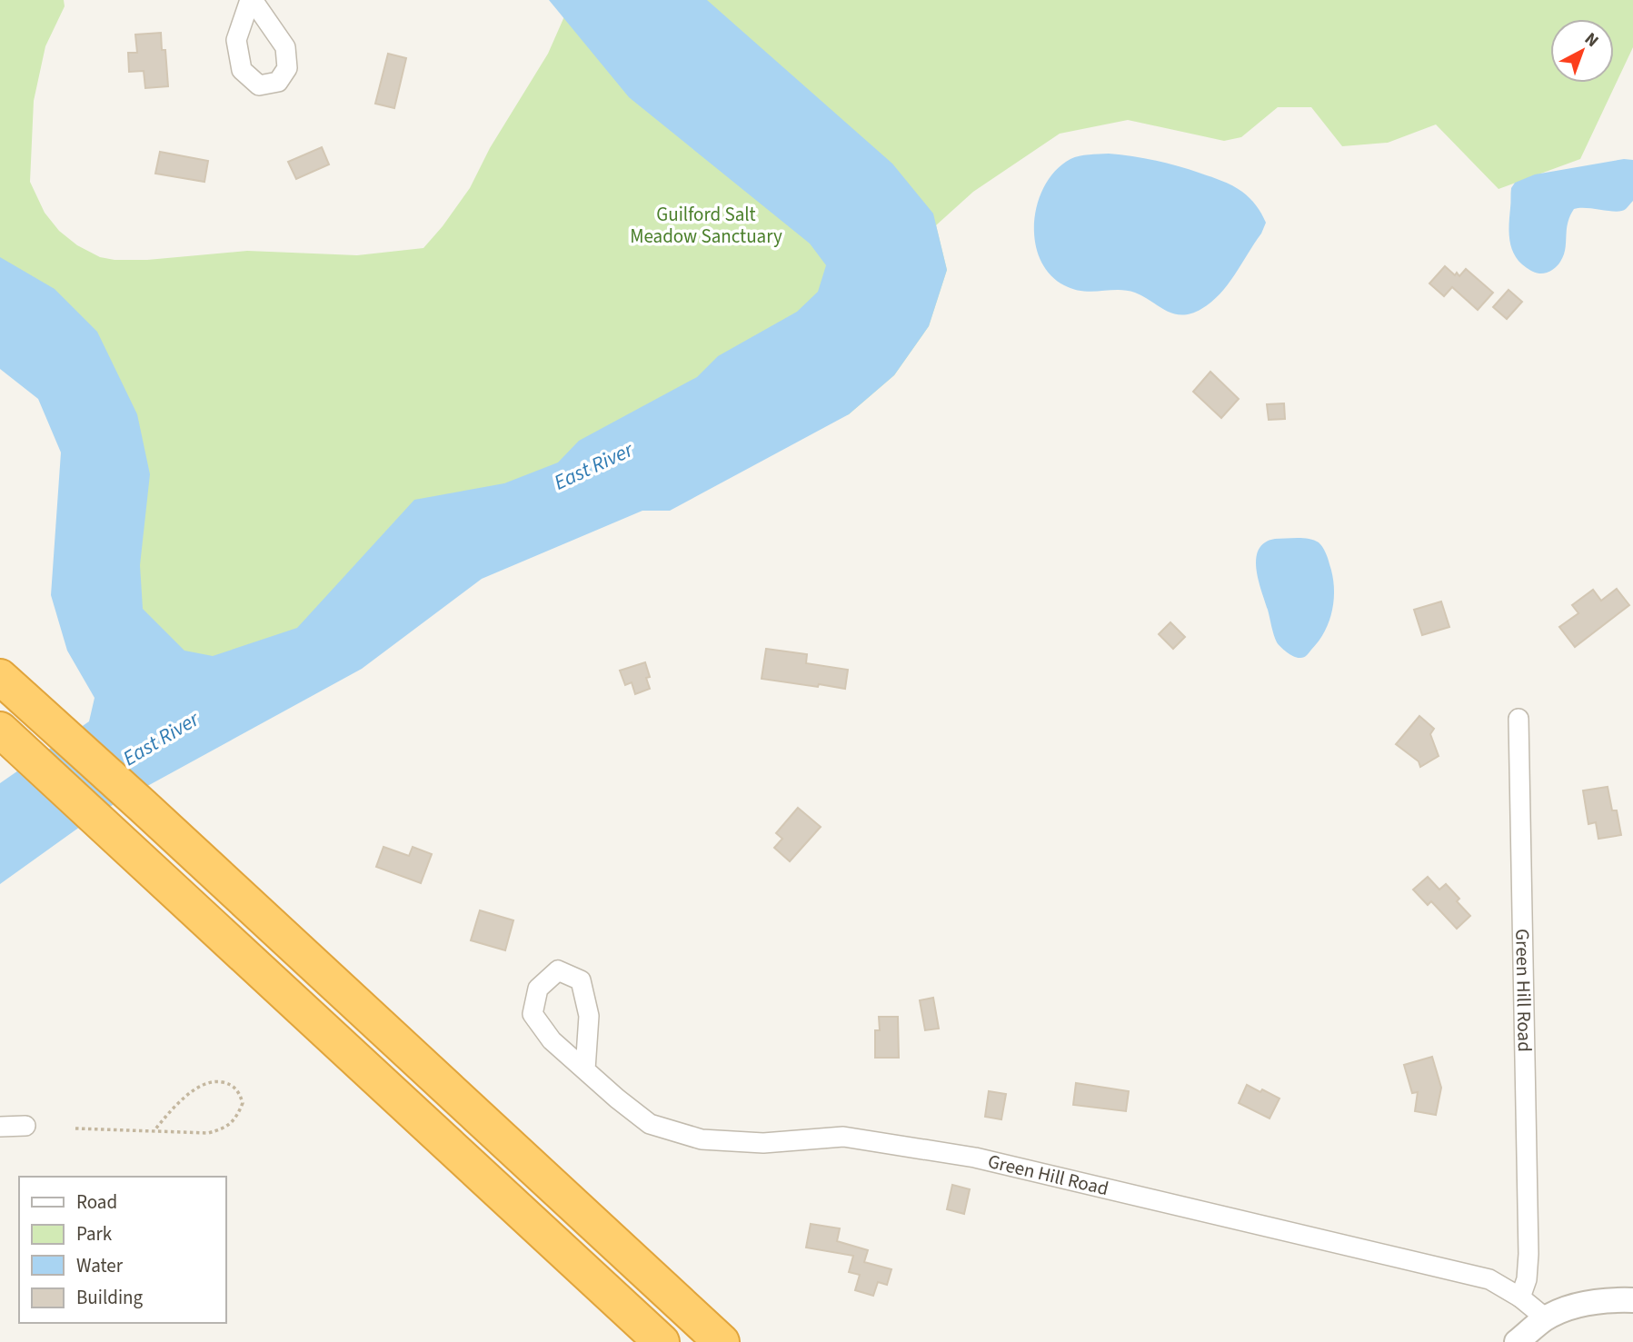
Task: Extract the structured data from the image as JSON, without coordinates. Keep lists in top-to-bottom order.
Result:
{
  "streets": {
    "street": ["Green Hill Road"]
  },
  "water": ["East River"],
  "parks": ["Guilford Salt Meadow Sanctuary"],
  "legend": [
    "Road",
    "Park",
    "Water",
    "Building"
  ],
  "north": "top right"
}
